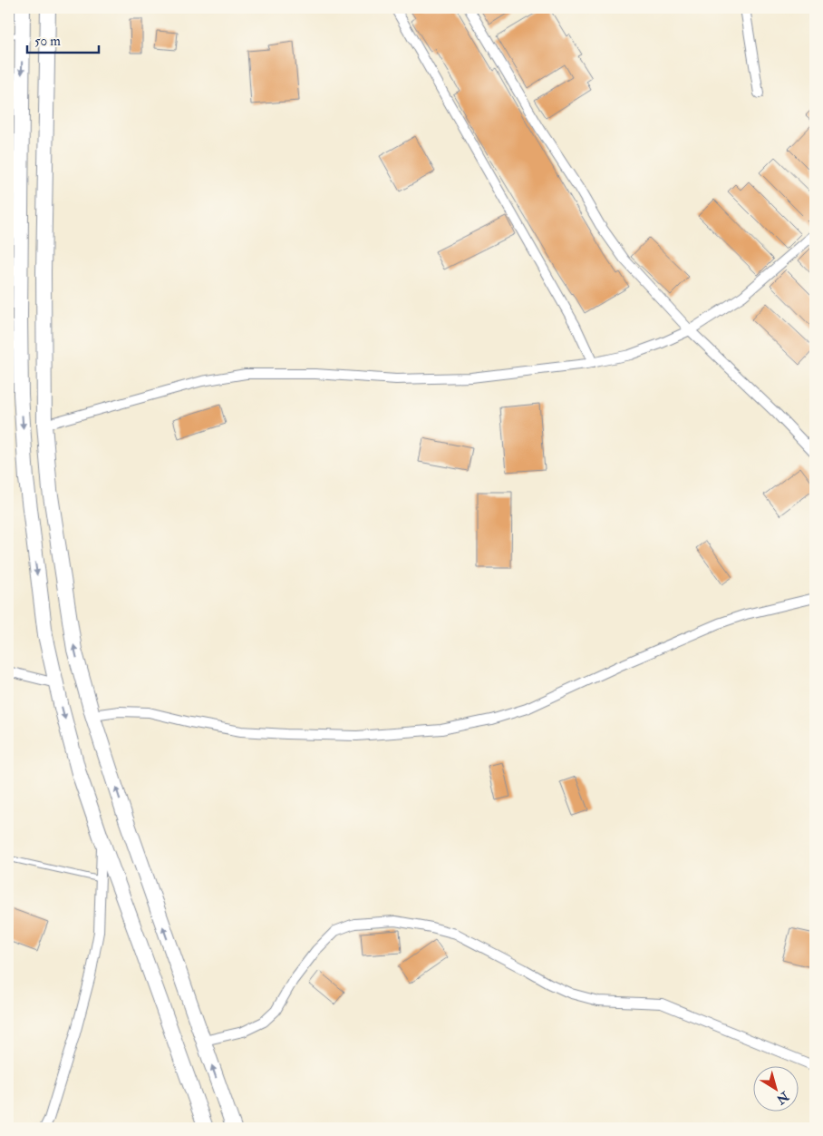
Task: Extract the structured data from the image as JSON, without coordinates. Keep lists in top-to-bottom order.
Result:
{
  "scale_bar": "50 m",
  "north": "bottom right"
}
